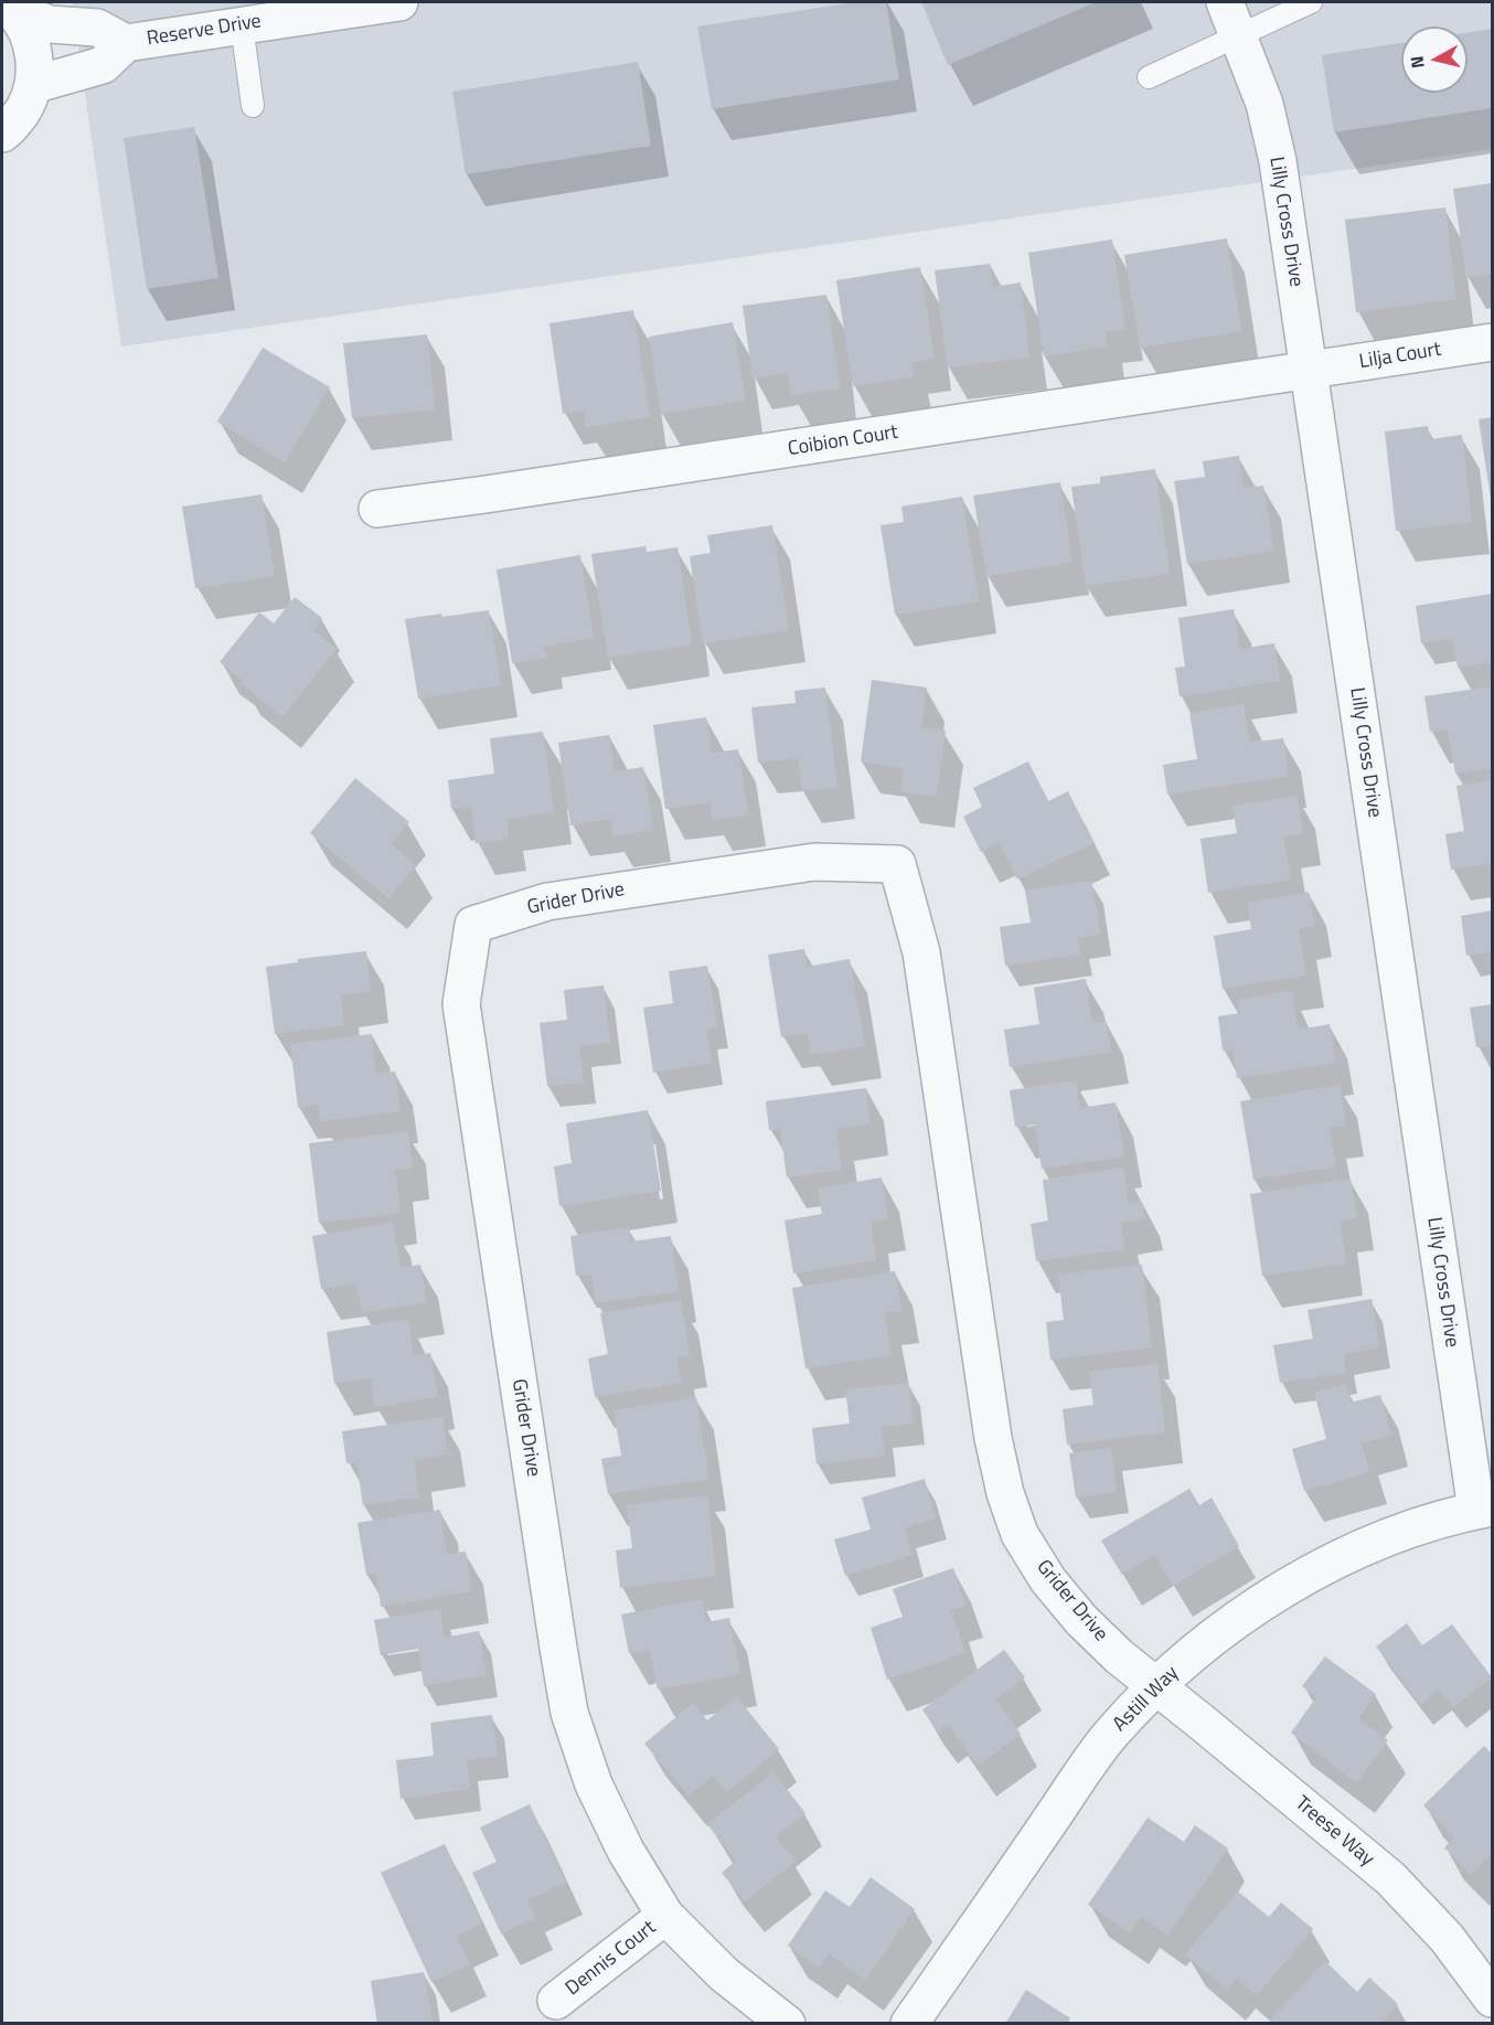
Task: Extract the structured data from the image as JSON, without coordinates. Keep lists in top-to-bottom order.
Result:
{
  "streets": {
    "street": [
      "Reserve Drive",
      "Lilly Cross Drive",
      "Lilja Court",
      "Coibion Court",
      "Grider Drive",
      "Astill Way",
      "Treese Way",
      "Dennis Court"
    ]
  },
  "crossings": [
    ["Lilly Cross Drive", "Lilja Court"],
    ["Lilly Cross Drive", "Coibion Court"],
    ["Lilly Cross Drive", "Astill Way"],
    ["Lilja Court", "Coibion Court"],
    ["Grider Drive", "Astill Way"],
    ["Grider Drive", "Treese Way"],
    ["Grider Drive", "Dennis Court"],
    ["Astill Way", "Treese Way"]
  ],
  "north": "left"
}
